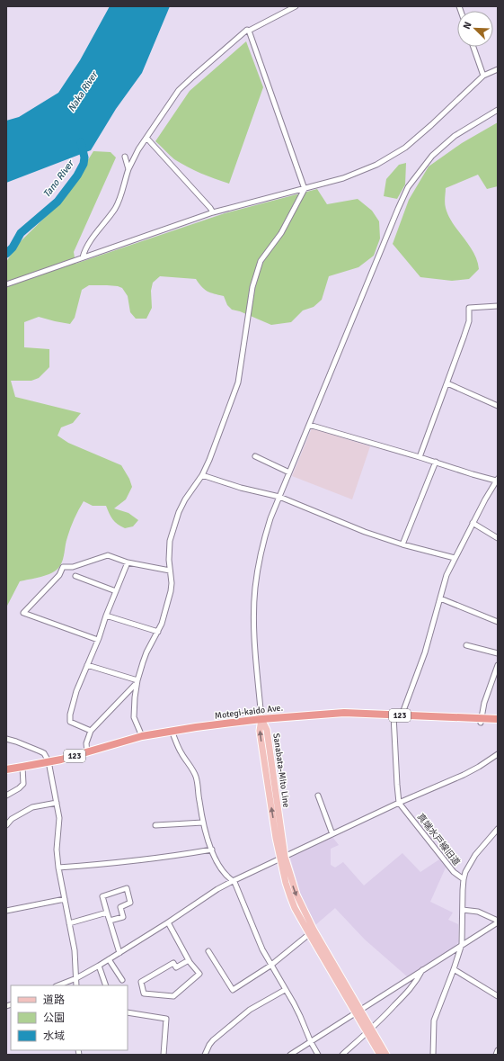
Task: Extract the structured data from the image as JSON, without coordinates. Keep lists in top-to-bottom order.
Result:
{
  "streets": {
    "highway": ["Motegi-kaido Ave.", "123"],
    "main road": ["Sanabata-Mito Line"],
    "street": ["真端水戸線旧道"]
  },
  "crossings": [
    ["Motegi-kaido Ave.", "Sanabata-Mito Line"]
  ],
  "water": ["Naka River", "Tano River"],
  "legend": ["道路", "公園", "水域"],
  "north": "top left"
}
